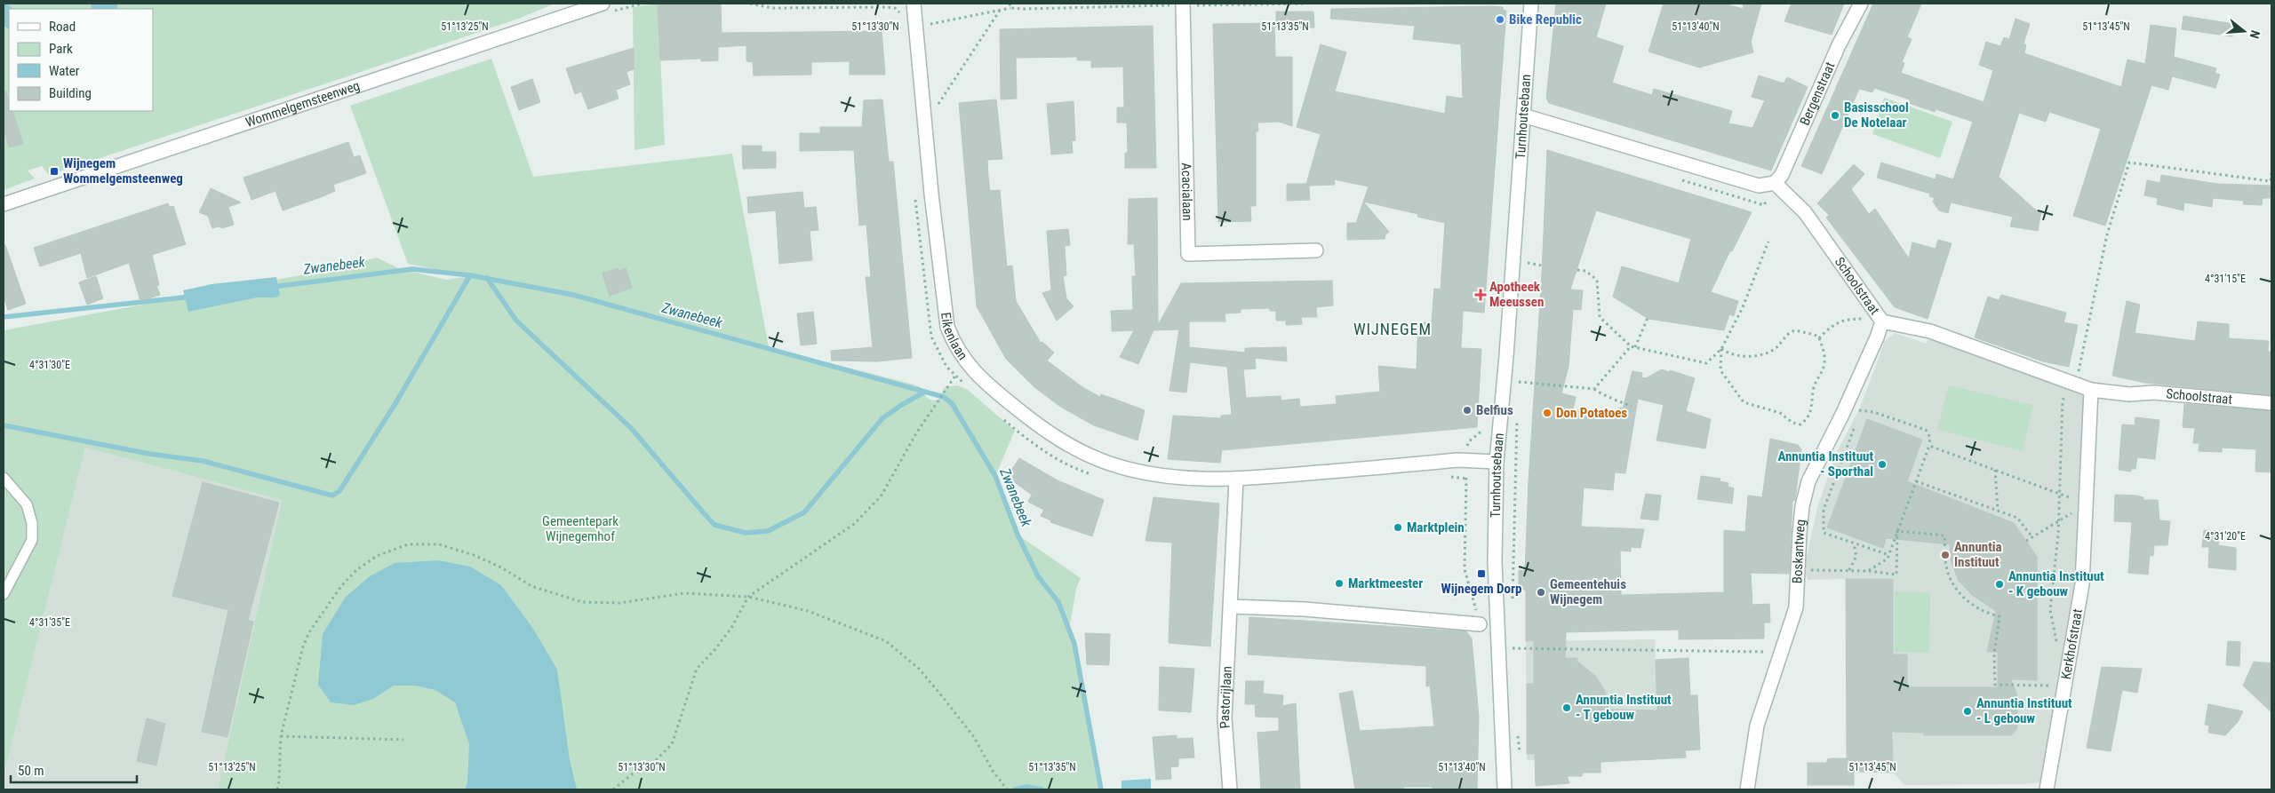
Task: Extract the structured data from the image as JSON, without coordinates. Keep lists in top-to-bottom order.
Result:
{
  "streets": {
    "street": [
      "Bergenstraat",
      "Wommelgemsteenweg",
      "Turnhoutsebaan",
      "Acacialaan",
      "Schoolstraat",
      "Eikenlaan",
      "Boskantweg",
      "Kerkhofstraat",
      "Pastorijlaan"
    ]
  },
  "crossings": [
    ["Bergenstraat", "Schoolstraat"],
    ["Schoolstraat", "Boskantweg"],
    ["Schoolstraat", "Kerkhofstraat"]
  ],
  "districts": ["WIJNEGEM"],
  "water": ["Zwanebeek"],
  "parks": ["Gemeentepark Wijnegemhof"],
  "places": {
    "other": [
      "Bike Republic",
      "Basisschool De Notelaar",
      "Belfius",
      "Don Potatoes",
      "Annuntia Instituut - Sporthal",
      "Marktplein",
      "Annuntia Instituut",
      "Marktmeester",
      "Annuntia Instituut - K gebouw",
      "Gemeentehuis Wijnegem",
      "Annuntia Instituut - T gebouw",
      "Annuntia Instituut - L gebouw"
    ],
    "transit": ["Wijnegem Wommelgemsteenweg", "Wijnegem Dorp"],
    "health": ["Apotheek Meeussen"]
  },
  "legend": [
    "Road",
    "Park",
    "Water",
    "Building"
  ],
  "scale_bar": "50 m",
  "north": "right",
  "coordinates": [
    "51°13'25\"N",
    "51°13'30\"N",
    "51°13'35\"N",
    "51°13'40\"N",
    "51°13'45\"N",
    "4°31'15\"E",
    "4°31'30\"E",
    "4°31'20\"E",
    "4°31'35\"E"
  ]
}
